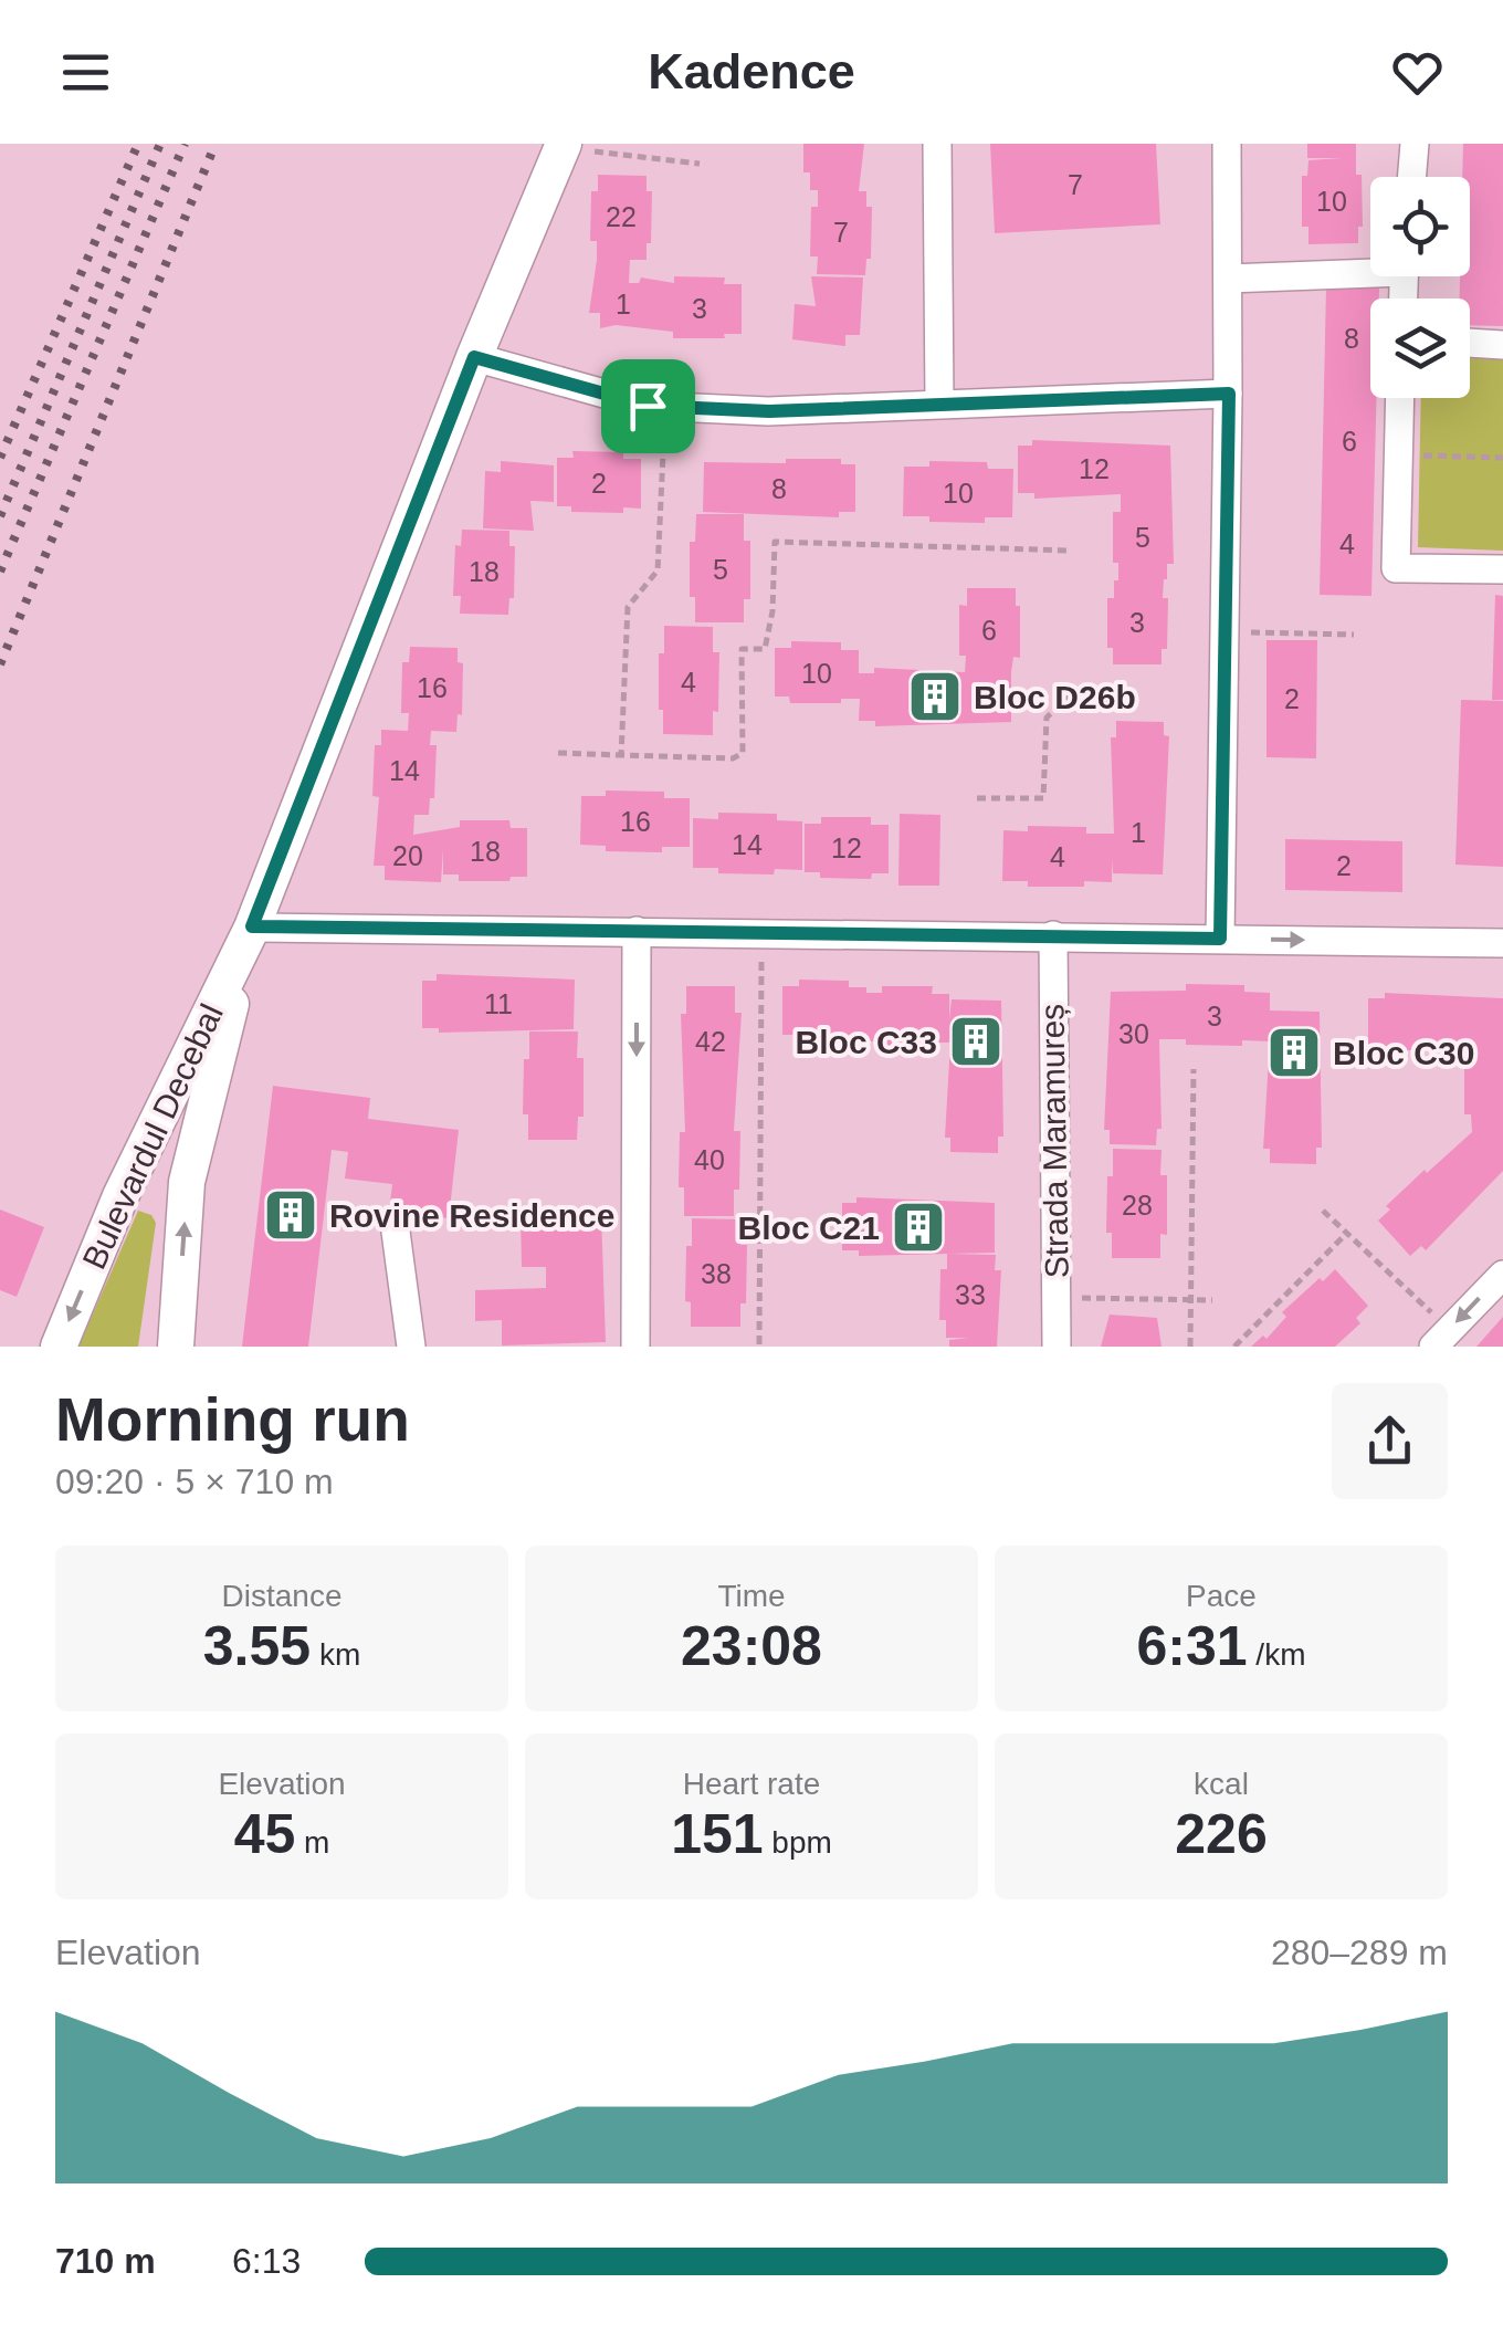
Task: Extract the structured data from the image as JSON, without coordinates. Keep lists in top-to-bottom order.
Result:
{
  "streets": {
    "main road": ["Bulevardul Decebal"],
    "street": ["Strada Maramureș"]
  },
  "places": {
    "building": [
      "Bloc D26b",
      "Bloc C33",
      "Bloc C30",
      "Rovine Residence",
      "Bloc C21"
    ]
  },
  "house_numbers": [
    "7",
    "10",
    "22",
    "7",
    "1",
    "3",
    "8",
    "6",
    "12",
    "2",
    "8",
    "10",
    "5",
    "4",
    "5",
    "18",
    "3",
    "6",
    "10",
    "4",
    "16",
    "2",
    "14",
    "16",
    "1",
    "14",
    "12",
    "18",
    "20",
    "4",
    "2",
    "11",
    "3",
    "30",
    "42",
    "40",
    "28",
    "38",
    "33"
  ],
  "page": {
    "header": "Kadence",
    "heading": ["Morning run", "09:20 · 5 × 710 m"],
    "stats": [
      ["Distance", "3.55 km"],
      ["Time", "23:08"],
      ["Pace", "6:31 /km"],
      ["Elevation", "45 m"],
      ["Heart rate", "151 bpm"],
      ["kcal", "226"]
    ],
    "chart": ["Elevation", "280–289 m"],
    "list": [
      {
        "name": "710 m",
        "note": "6:13"
      }
    ]
  }
}
